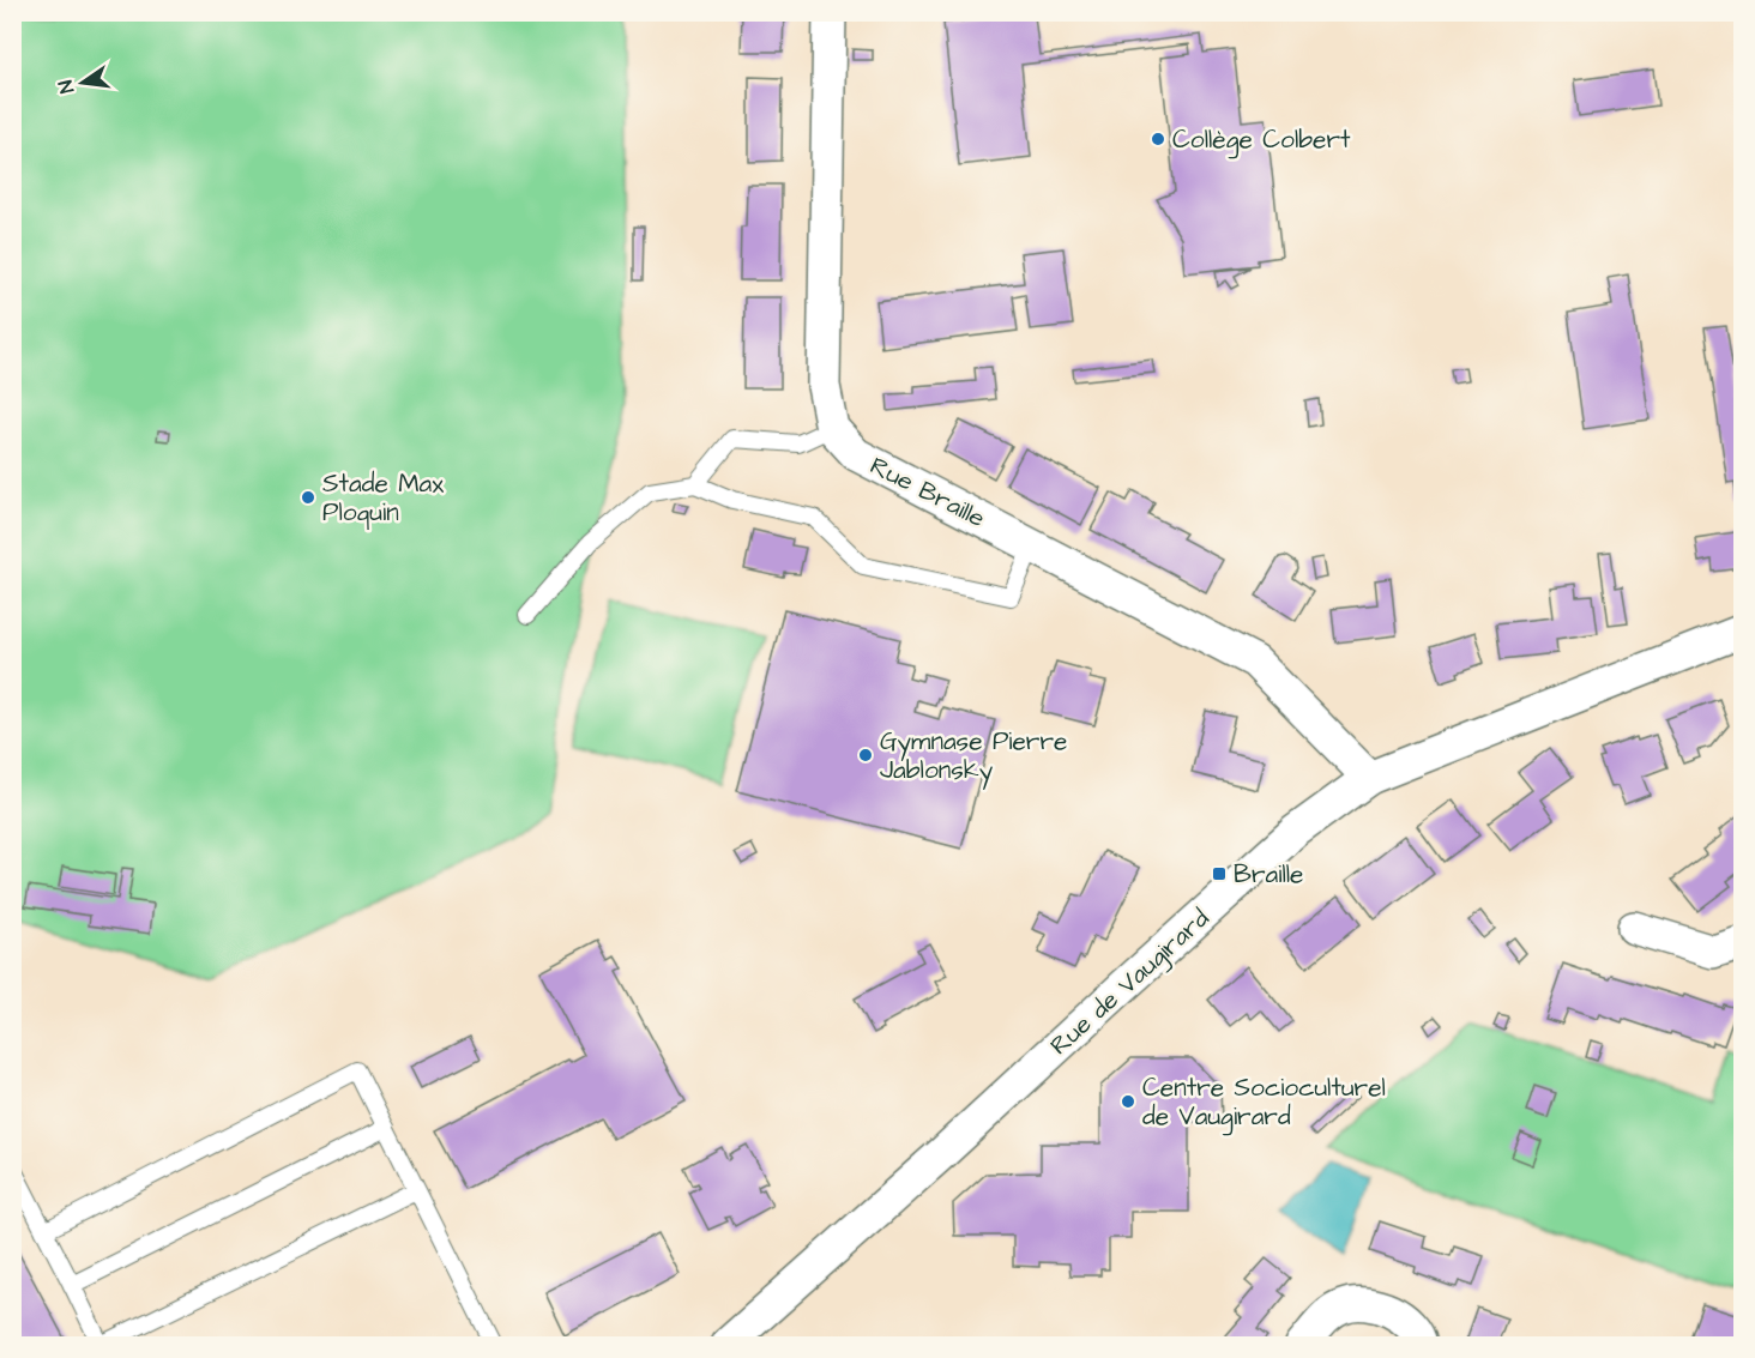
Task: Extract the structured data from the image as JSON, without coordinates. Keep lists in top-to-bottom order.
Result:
{
  "streets": {
    "street": ["Rue Braille", "Rue de Vaugirard"]
  },
  "crossings": [
    ["Rue Braille", "Rue de Vaugirard"]
  ],
  "places": {
    "other": [
      "Collège Colbert",
      "Stade Max Ploquin",
      "Gymnase Pierre Jablonsky",
      "Centre Socioculturel de Vaugirard"
    ],
    "transit": ["Braille"]
  },
  "north": "left"
}
